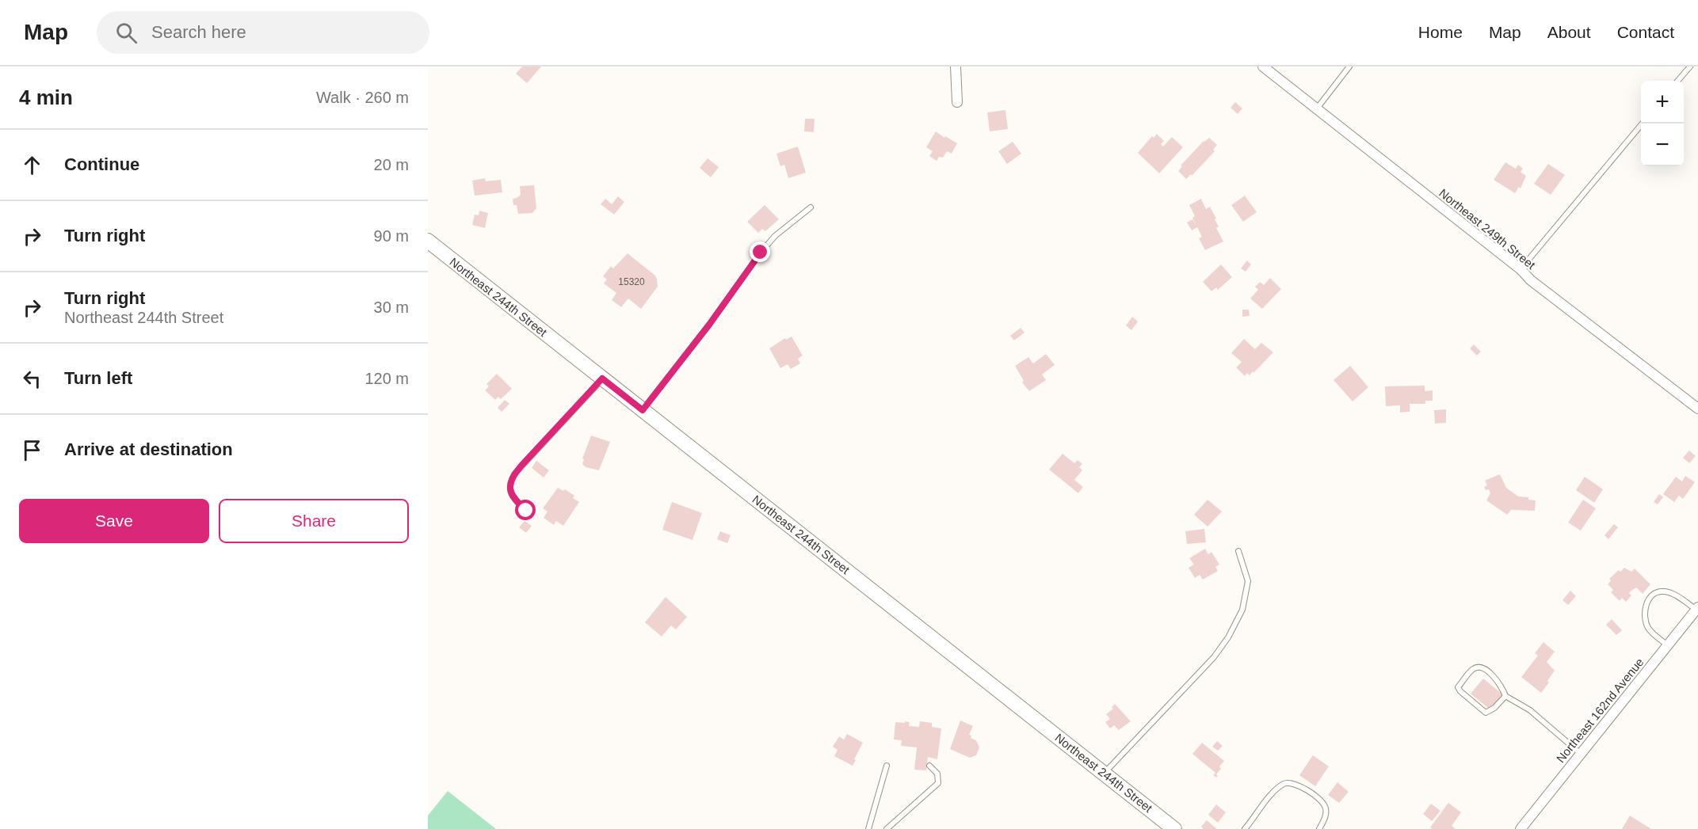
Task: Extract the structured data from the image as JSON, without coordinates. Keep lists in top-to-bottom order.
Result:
{
  "streets": {
    "street": ["Northeast 249th Street", "Northeast 244th Street", "Northeast 162nd Avenue"]
  },
  "house_numbers": ["15320"],
  "page": {
    "header": "Map",
    "search": "Search here",
    "nav": [
      "Home",
      "Map",
      "About",
      "Contact"
    ],
    "heading": ["4 min", "Walk · 260 m"],
    "map_buttons": ["+", "−"],
    "list": [
      ["Continue", "20 m"],
      ["Turn right", "90 m"],
      ["Turn right", "Northeast 244th Street", "30 m"],
      ["Turn left", "120 m"],
      "Arrive at destination"
    ],
    "buttons": ["Save", "Share"]
  }
}
